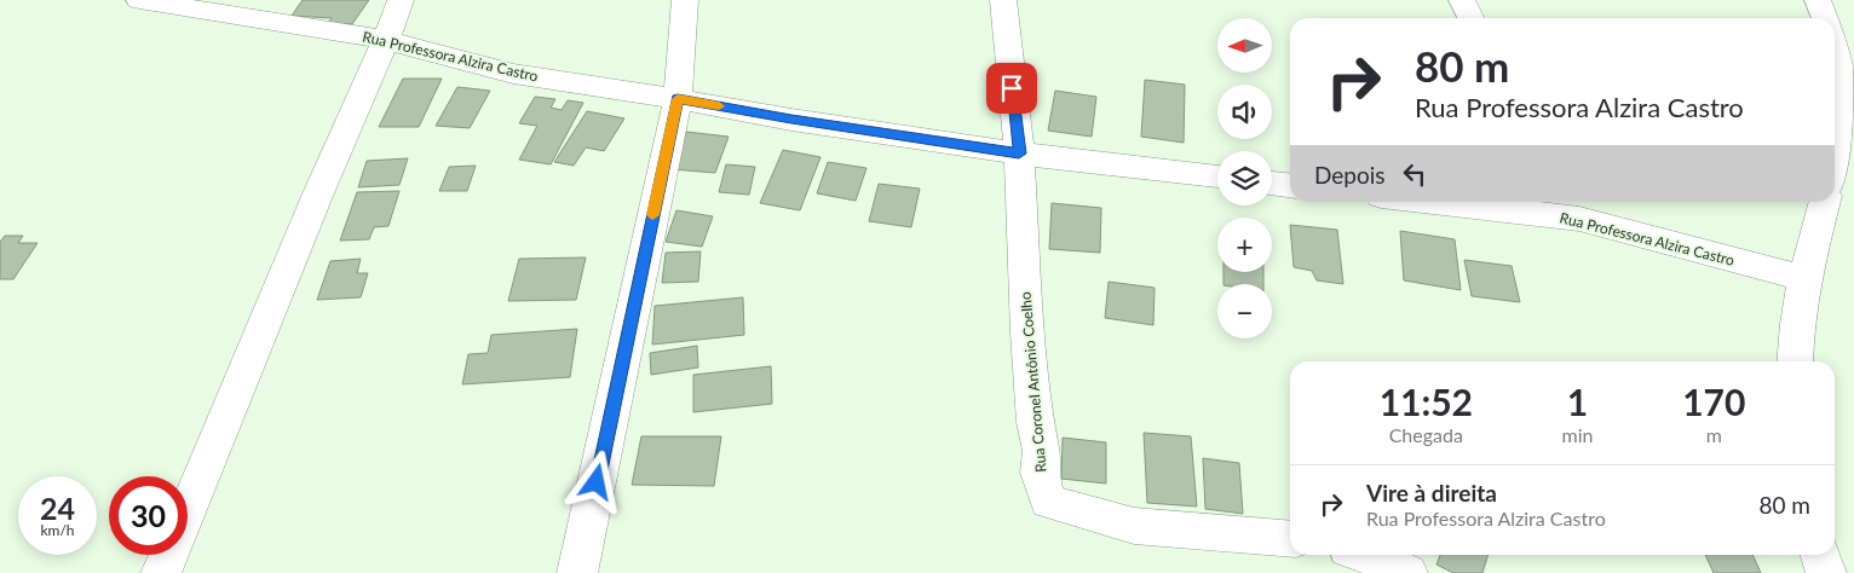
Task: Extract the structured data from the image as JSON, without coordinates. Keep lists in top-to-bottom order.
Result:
{
  "streets": {
    "street": ["Rua Professora Alzira Castro", "Rua Coronel Antônio Coelho"]
  },
  "crossings": [
    ["Rua Professora Alzira Castro", "Rua Coronel Antônio Coelho"]
  ],
  "north": "left",
  "page": {
    "map_buttons": ["+", "−"],
    "turn": ["80 m", "Rua Professora Alzira Castro"],
    "then": "Depois",
    "eta": [
      "11:52",
      "Chegada",
      "1",
      "min",
      "170",
      "m"
    ],
    "list": [
      {
        "name": "Vire à direita",
        "note": "Rua Professora Alzira Castro",
        "value": "80 m"
      }
    ],
    "speed": "24 km/h",
    "limit": "30"
  }
}
